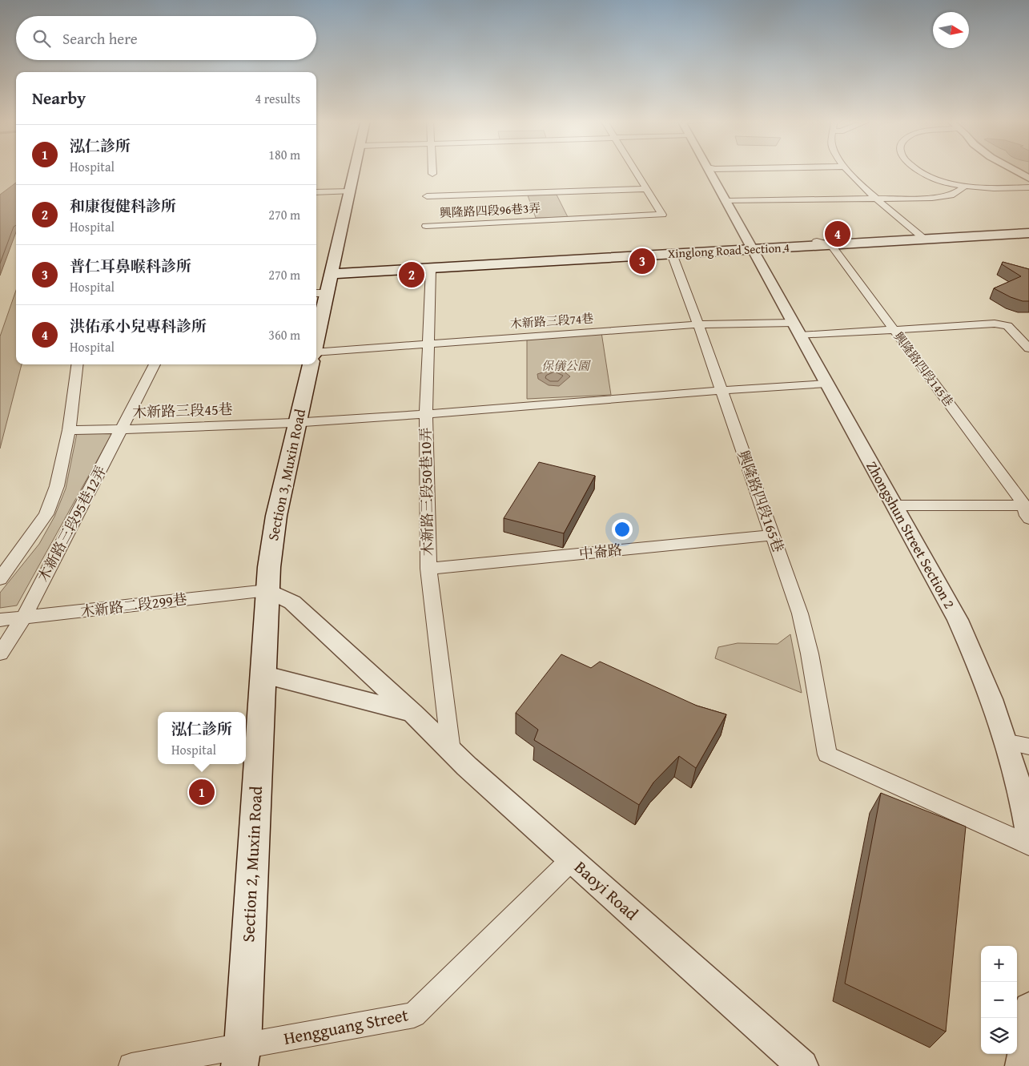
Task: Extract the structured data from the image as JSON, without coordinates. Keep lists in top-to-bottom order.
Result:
{
  "streets": {
    "main road": ["Xinglong Road Section 4", "Section 3, Muxin Road", "Section 2, Muxin Road"],
    "street": [
      "興隆路四段96巷3弄",
      "木新路三段74巷",
      "興隆路四段145巷",
      "木新路三段45巷",
      "木新路三段50巷10弄",
      "興隆路四段165巷",
      "木新路三段95巷12弄",
      "Zhongshun Street Section 2",
      "中崙路",
      "木新路二段299巷",
      "Baoyi Road",
      "Hengguang Street"
    ]
  },
  "crossings": [
    ["Xinglong Road Section 4", "興隆路四段145巷"],
    ["Xinglong Road Section 4", "木新路三段50巷10弄"],
    ["Xinglong Road Section 4", "興隆路四段165巷"],
    ["Xinglong Road Section 4", "Zhongshun Street Section 2"],
    ["木新路三段74巷", "木新路三段50巷10弄"],
    ["木新路三段74巷", "興隆路四段165巷"],
    ["木新路三段74巷", "Zhongshun Street Section 2"],
    ["木新路三段45巷", "Section 3, Muxin Road"],
    ["木新路三段45巷", "木新路三段50巷10弄"],
    ["木新路三段45巷", "興隆路四段165巷"],
    ["木新路三段45巷", "木新路三段95巷12弄"],
    ["木新路三段45巷", "Zhongshun Street Section 2"],
    ["Section 3, Muxin Road", "木新路二段299巷"],
    ["Section 3, Muxin Road", "Section 2, Muxin Road"],
    ["Section 3, Muxin Road", "Baoyi Road"],
    ["木新路三段50巷10弄", "中崙路"],
    ["興隆路四段165巷", "中崙路"],
    ["木新路三段95巷12弄", "木新路二段299巷"],
    ["木新路二段299巷", "Section 2, Muxin Road"],
    ["木新路二段299巷", "Baoyi Road"],
    ["Section 2, Muxin Road", "Baoyi Road"],
    ["Section 2, Muxin Road", "Hengguang Street"],
    ["Baoyi Road", "Hengguang Street"]
  ],
  "parks": ["保儀公園"],
  "north": "right",
  "page": {
    "search": "Search here",
    "heading": ["Nearby", "4 results"],
    "list": [
      {
        "mark": "1",
        "name": "泓仁診所",
        "note": "Hospital",
        "value": "180 m"
      },
      {
        "mark": "2",
        "name": "和康復健科診所",
        "note": "Hospital",
        "value": "270 m"
      },
      {
        "mark": "3",
        "name": "普仁耳鼻喉科診所",
        "note": "Hospital",
        "value": "270 m"
      },
      {
        "mark": "4",
        "name": "洪佑承小兒專科診所",
        "note": "Hospital",
        "value": "360 m"
      }
    ],
    "pins": [
      "4",
      "3",
      "2",
      "1"
    ],
    "popup": ["泓仁診所", "Hospital"],
    "map_buttons": ["+", "−"]
  }
}
